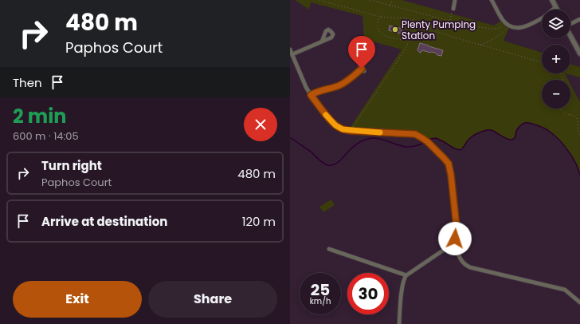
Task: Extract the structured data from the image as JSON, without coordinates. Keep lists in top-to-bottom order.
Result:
{
  "places": ["Plenty Pumping Station"],
  "page": {
    "turn": ["480 m", "Paphos Court"],
    "map_buttons": ["+", "−"],
    "then": "Then",
    "heading": ["2 min", "600 m · 14:05"],
    "list": [
      {
        "name": "Turn right",
        "note": "Paphos Court",
        "value": "480 m"
      },
      {
        "name": "Arrive at destination",
        "value": "120 m"
      }
    ],
    "speed": "25 km/h",
    "limit": "30",
    "buttons": ["Exit", "Share"]
  }
}
